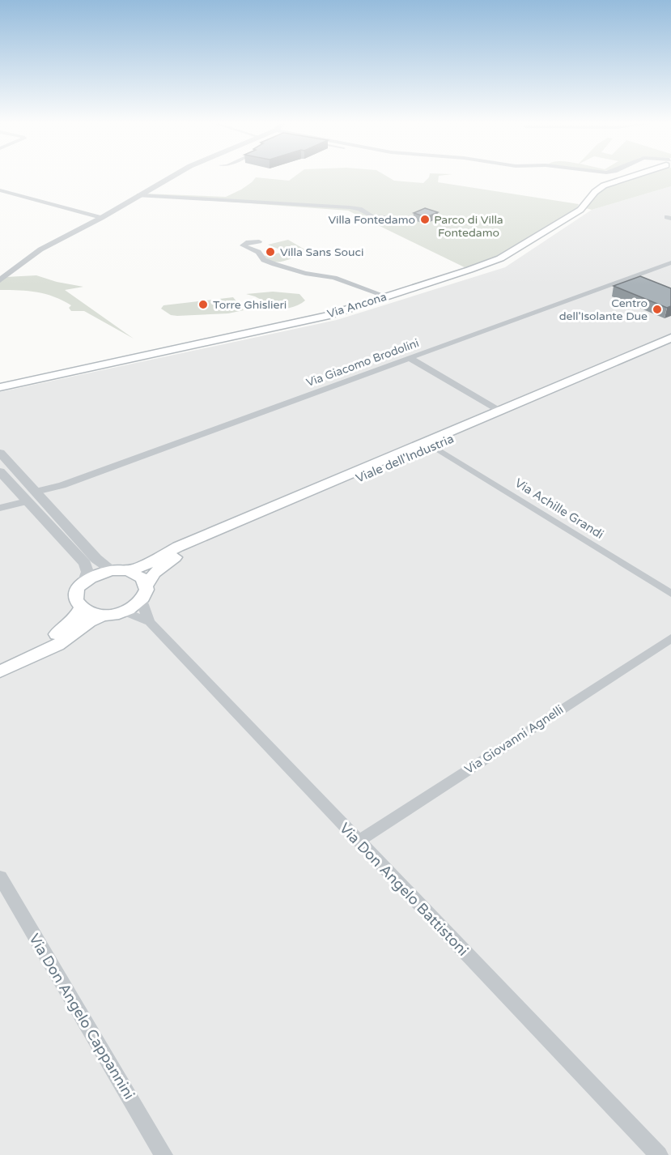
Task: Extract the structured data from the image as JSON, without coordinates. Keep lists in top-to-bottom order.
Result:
{
  "streets": {
    "main road": ["Via Ancona", "Viale dell'Industria"],
    "street": [
      "Via Giacomo Brodolini",
      "Via Achille Grandi",
      "Via Giovanni Agnelli",
      "Via Don Angelo Battistoni",
      "Via Don Angelo Cappannini"
    ]
  },
  "crossings": [
    ["Viale dell'Industria", "Via Achille Grandi"],
    ["Viale dell'Industria", "Via Don Angelo Battistoni"],
    ["Via Giovanni Agnelli", "Via Don Angelo Battistoni"]
  ],
  "parks": ["Parco di Villa Fontedamo"],
  "places": [
    "Villa Fontedamo",
    "Villa Sans Souci",
    "Torre Ghislieri",
    "Centro dell'Isolante Due"
  ]
}
